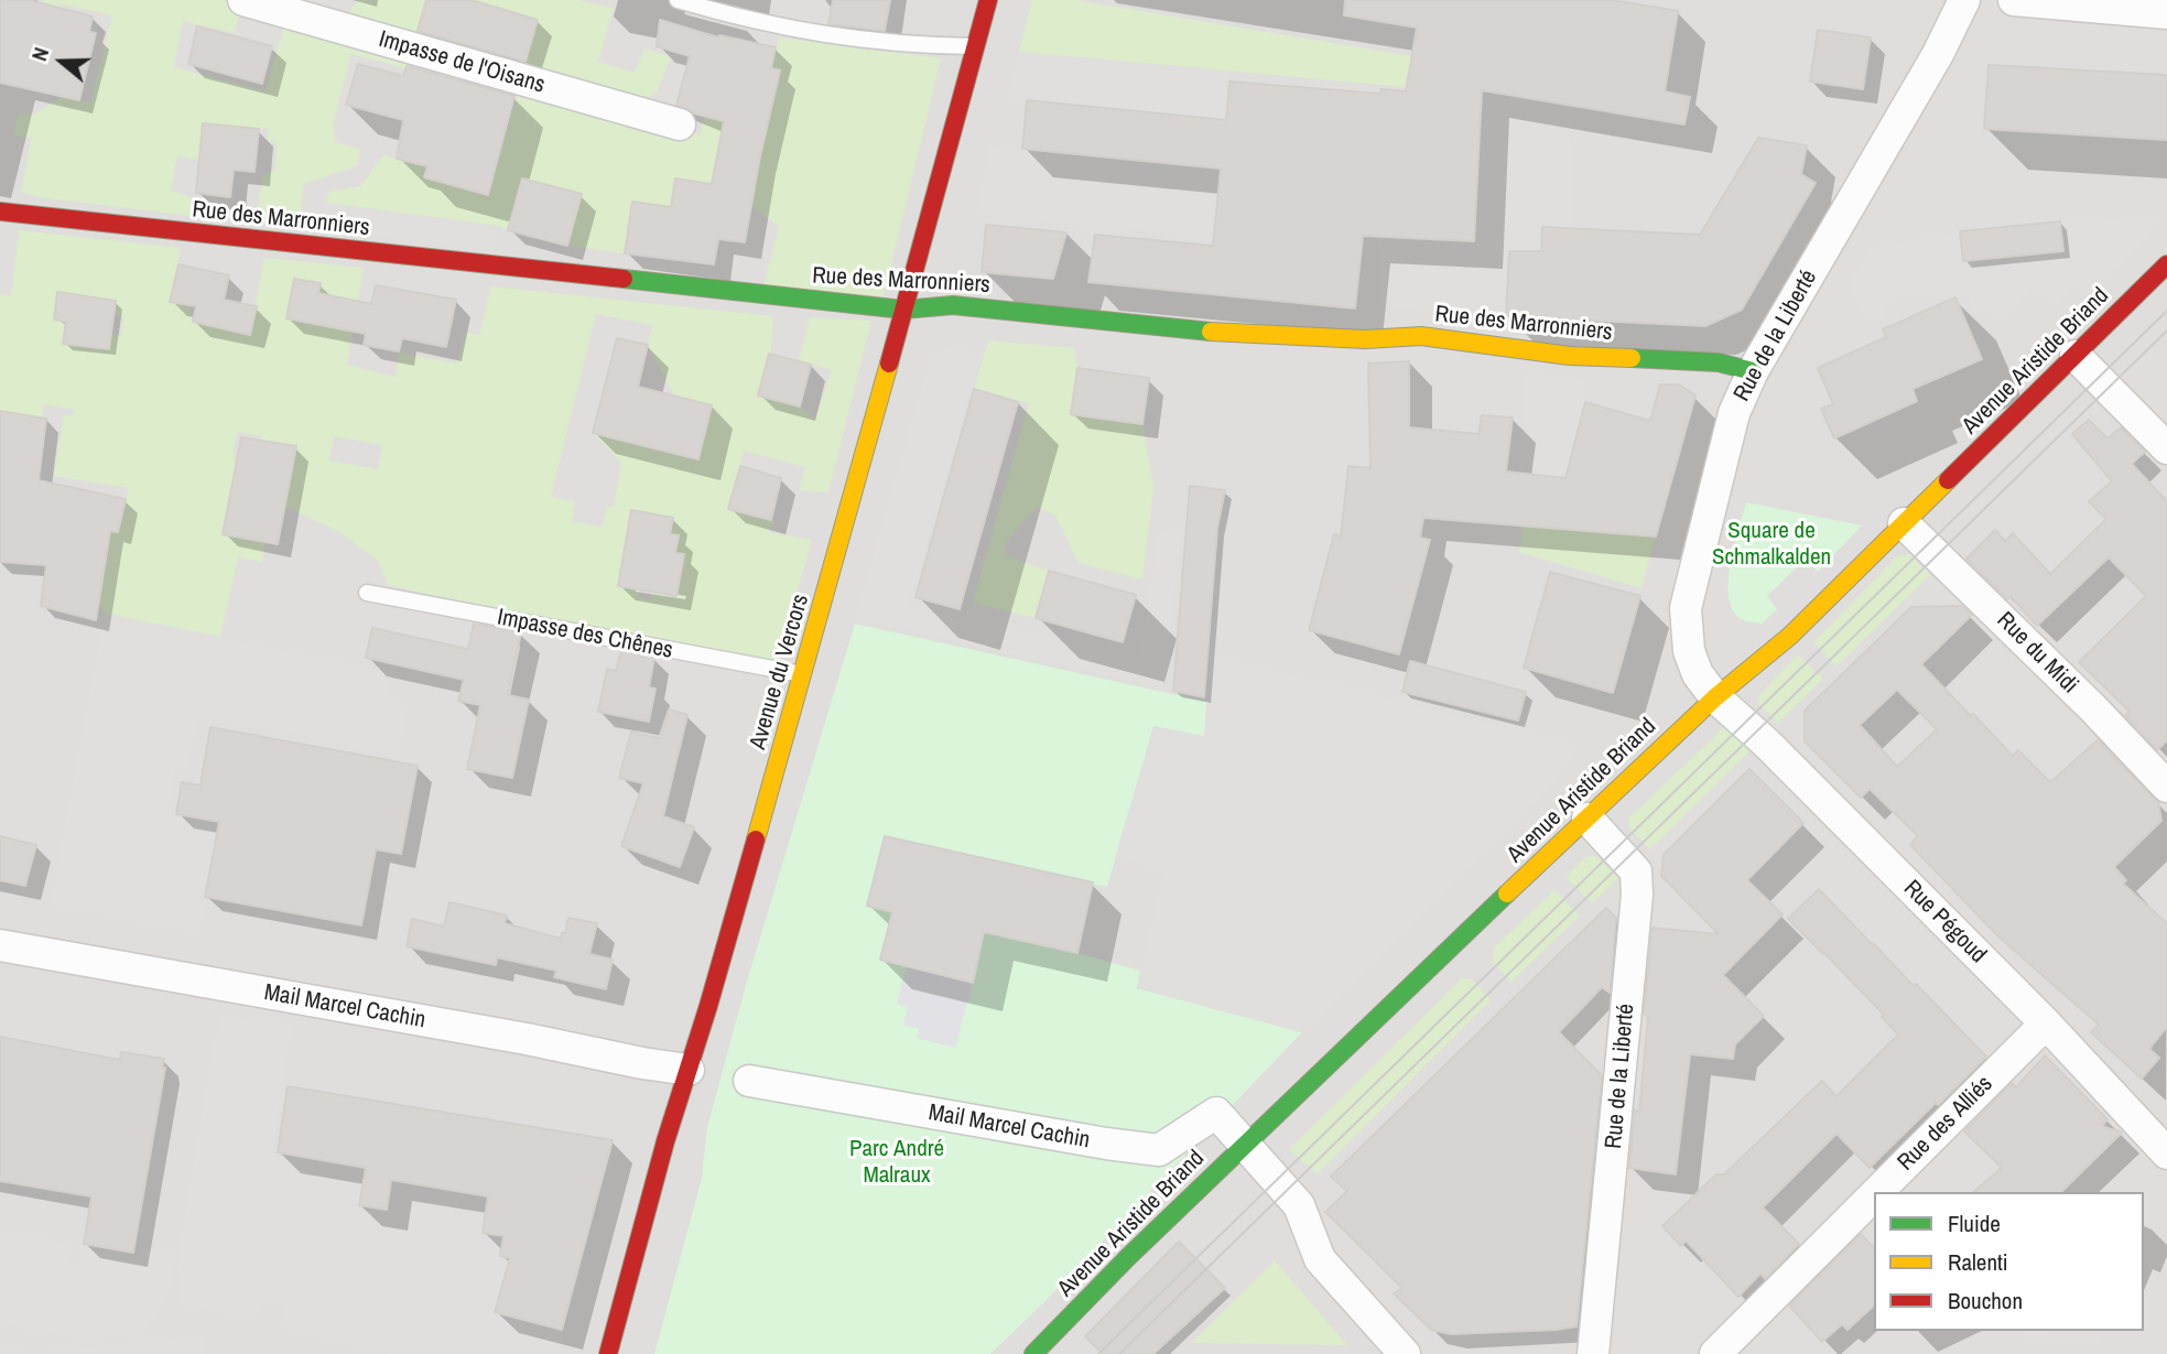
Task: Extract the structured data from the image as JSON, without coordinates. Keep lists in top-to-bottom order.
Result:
{
  "streets": {
    "street": [
      "Impasse de l'Oisans",
      "Rue des Marronniers",
      "Rue de la Liberté",
      "Avenue Aristide Briand",
      "Rue du Midi",
      "Avenue du Vercors",
      "Rue Pégoud",
      "Mail Marcel Cachin",
      "Rue des Alliés"
    ],
    "lane": ["Impasse des Chênes"]
  },
  "crossings": [
    ["Rue des Marronniers", "Rue de la Liberté"],
    ["Rue des Marronniers", "Avenue du Vercors"],
    ["Rue de la Liberté", "Avenue Aristide Briand"],
    ["Rue de la Liberté", "Rue Pégoud"],
    ["Avenue Aristide Briand", "Rue du Midi"],
    ["Avenue Aristide Briand", "Rue Pégoud"],
    ["Avenue Aristide Briand", "Mail Marcel Cachin"],
    ["Impasse des Chênes", "Avenue du Vercors"],
    ["Avenue du Vercors", "Mail Marcel Cachin"],
    ["Rue Pégoud", "Rue des Alliés"]
  ],
  "parks": ["Square de Schmalkalden", "Parc André Malraux"],
  "legend": ["Fluide", "Ralenti", "Bouchon"],
  "north": "left"
}
